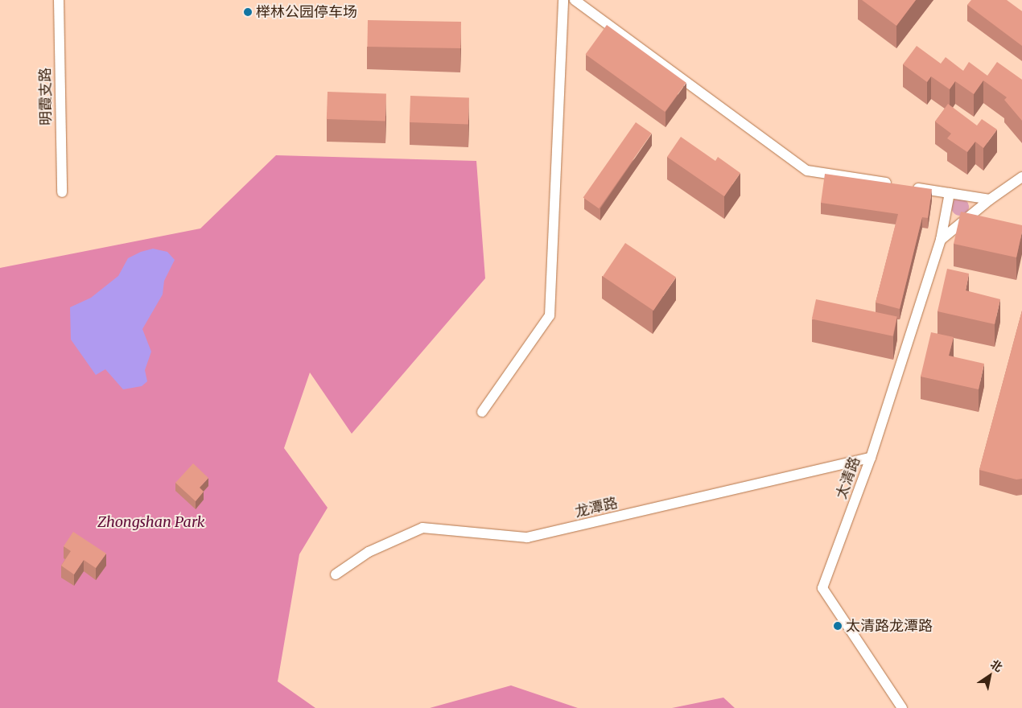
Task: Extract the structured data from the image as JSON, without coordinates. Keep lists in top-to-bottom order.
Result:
{
  "streets": {
    "street": ["明霞支路", "太清路", "龙潭路"]
  },
  "crossings": [
    ["太清路", "龙潭路"]
  ],
  "parks": ["Zhongshan Park"],
  "places": ["榉林公园停车场", "太清路龙潭路"],
  "north": "top right"
}
